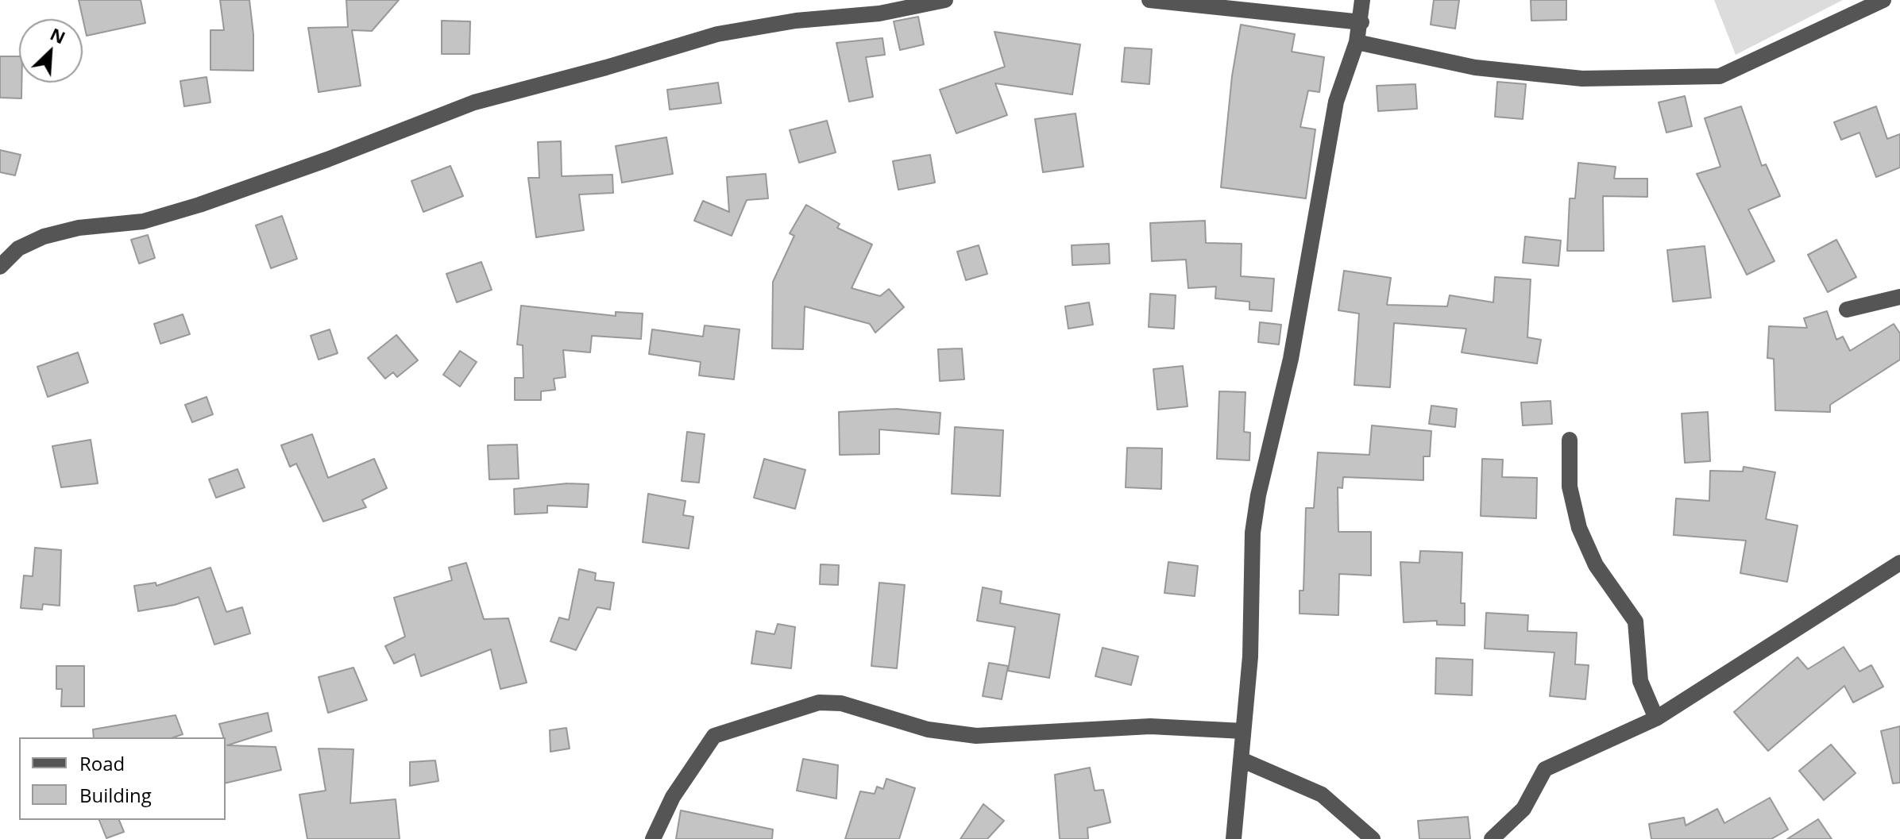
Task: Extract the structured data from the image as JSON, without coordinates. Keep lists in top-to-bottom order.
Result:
{
  "legend": ["Road", "Building"],
  "north": "top right"
}
